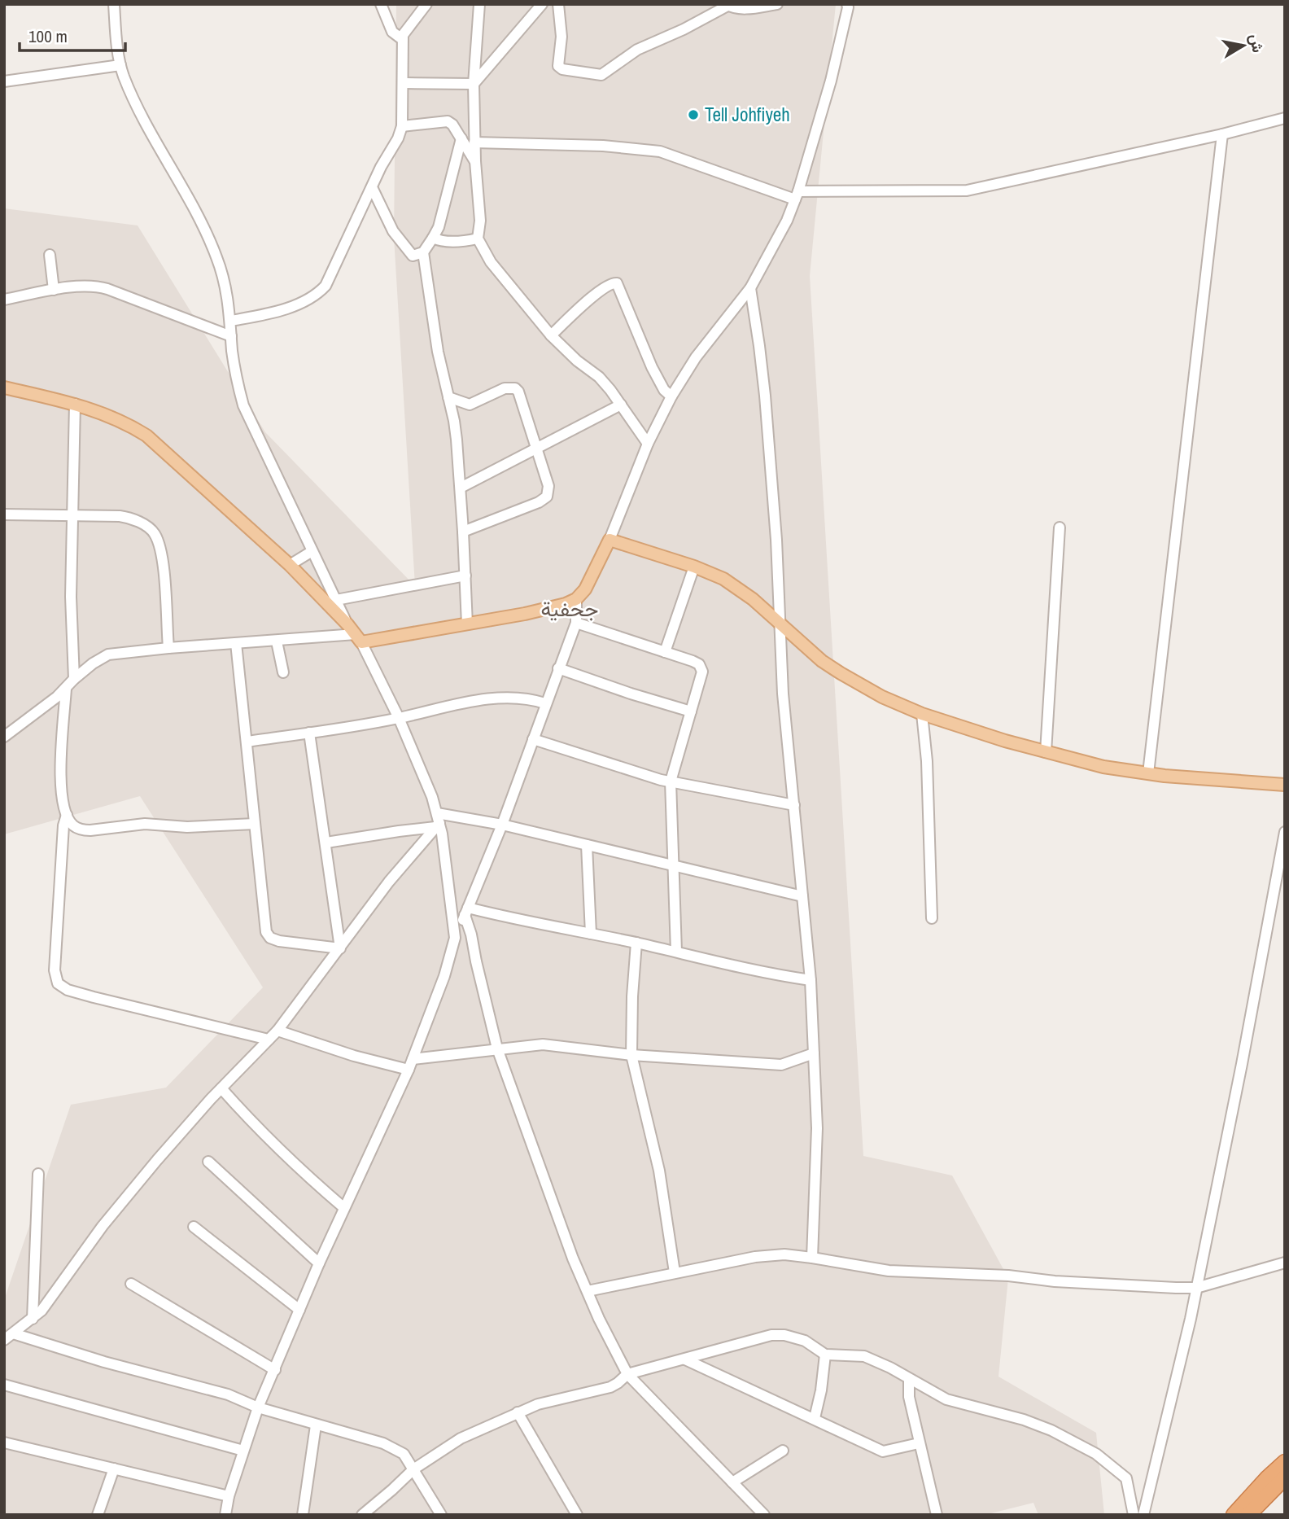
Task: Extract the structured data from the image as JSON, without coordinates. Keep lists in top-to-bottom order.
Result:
{
  "districts": ["جحفية"],
  "places": ["Tell Johfiyeh"],
  "scale_bar": "100 m",
  "north": "right"
}
